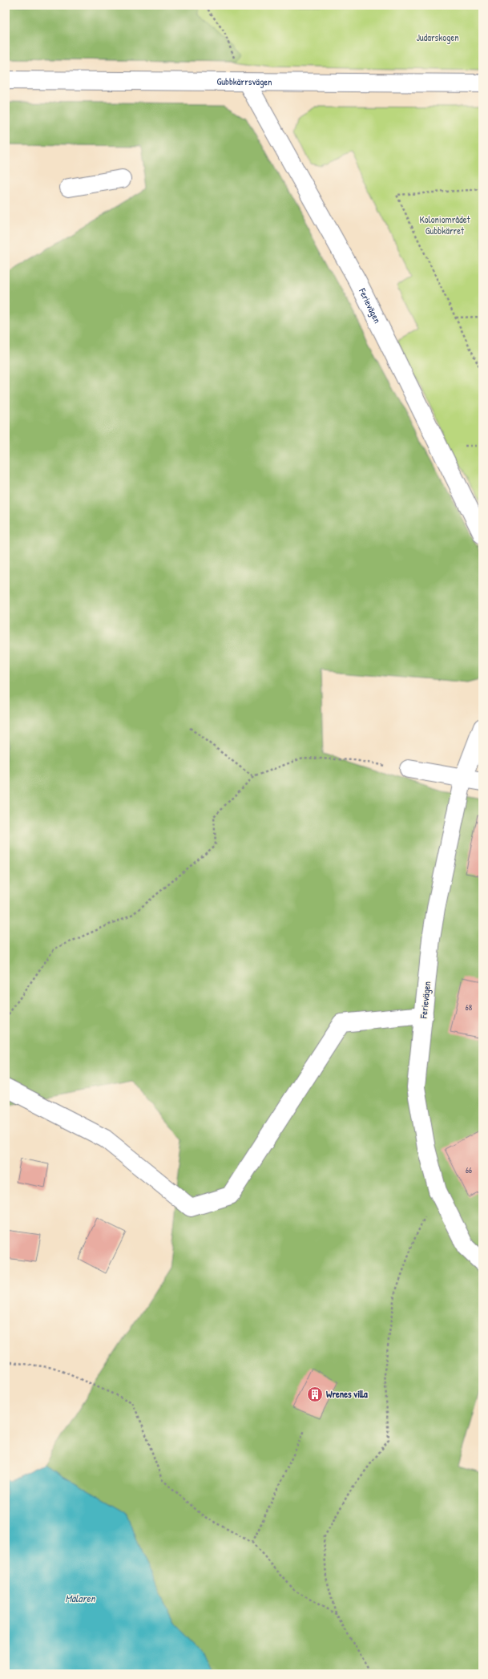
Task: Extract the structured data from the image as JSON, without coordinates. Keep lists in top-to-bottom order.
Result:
{
  "streets": {
    "street": ["Gubbkärrsvägen", "Ferievägen"]
  },
  "crossings": [
    ["Gubbkärrsvägen", "Ferievägen"]
  ],
  "water": ["Mälaren"],
  "parks": ["Judarskogen", "Koloniområdet Gubbkärret"],
  "places": {
    "building": ["Wrenes villa"]
  },
  "house_numbers": ["68", "66"]
}
